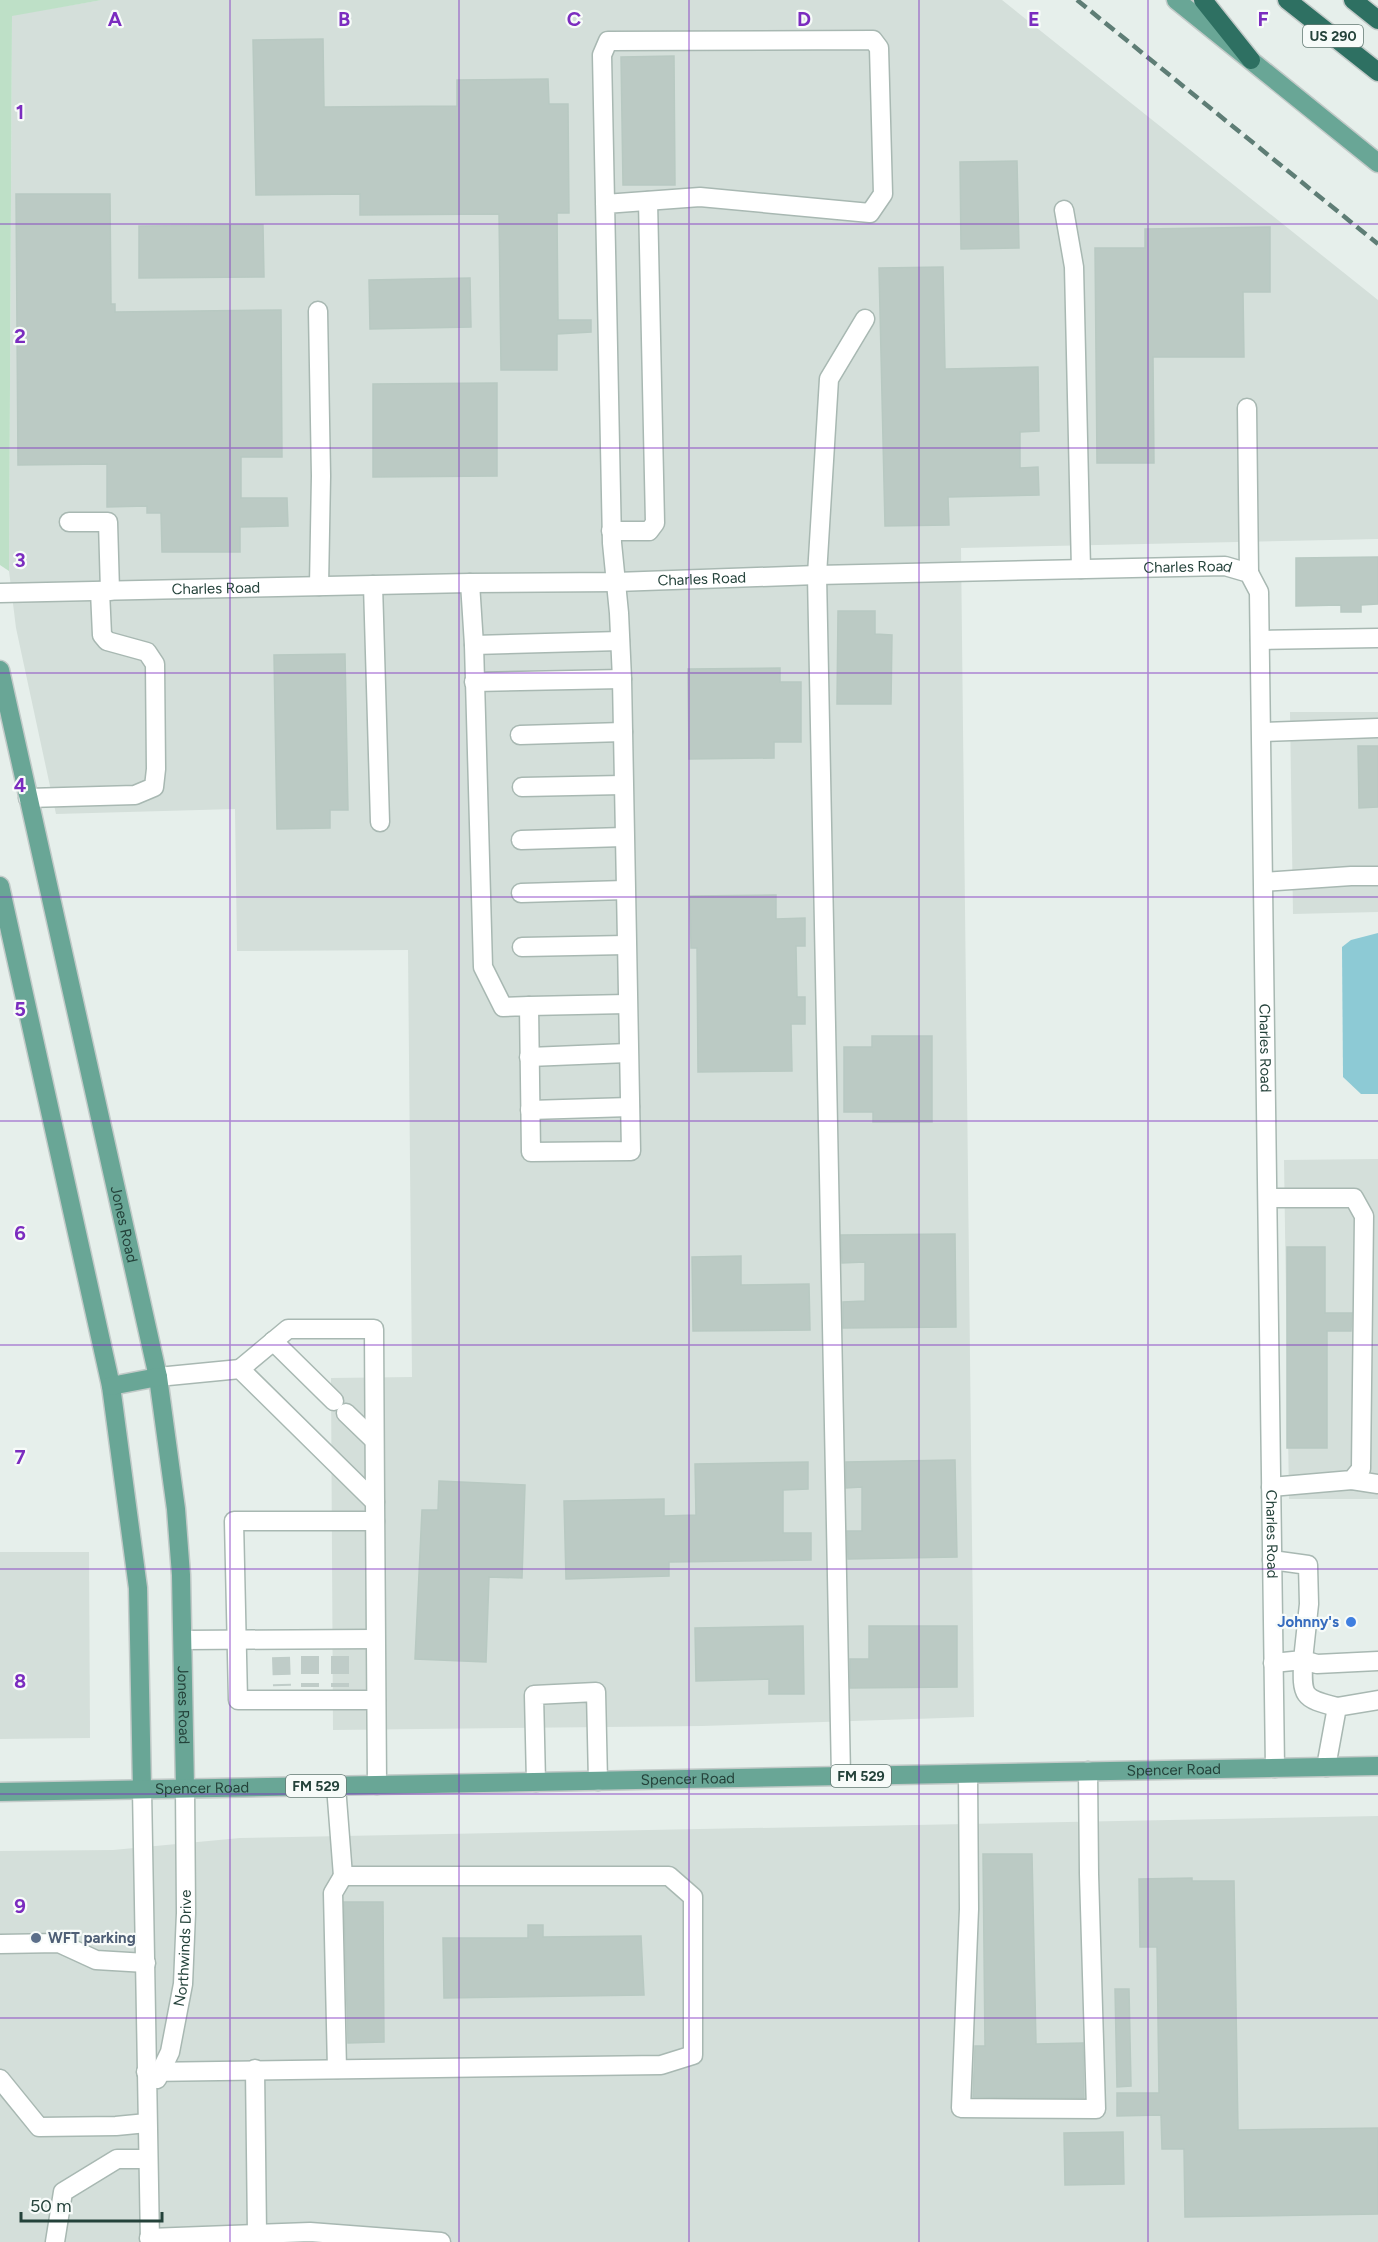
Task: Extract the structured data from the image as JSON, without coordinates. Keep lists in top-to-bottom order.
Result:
{
  "streets": {
    "highway": ["US 290"],
    "main road": ["Jones Road", "Spencer Road", "FM 529"],
    "street": ["Charles Road", "Northwinds Drive"]
  },
  "crossings": [
    ["Charles Road", "Spencer Road"],
    ["Jones Road", "Spencer Road"],
    ["Jones Road", "Northwinds Drive"],
    ["Spencer Road", "Northwinds Drive"]
  ],
  "places": ["Johnny's", "WFT parking"],
  "scale_bar": "50 m",
  "grid": {
    "columns": [
      "A",
      "B",
      "C",
      "D",
      "E",
      "F"
    ],
    "rows": [
      "1",
      "2",
      "3",
      "4",
      "5",
      "6",
      "7",
      "8",
      "9"
    ]
  }
}
